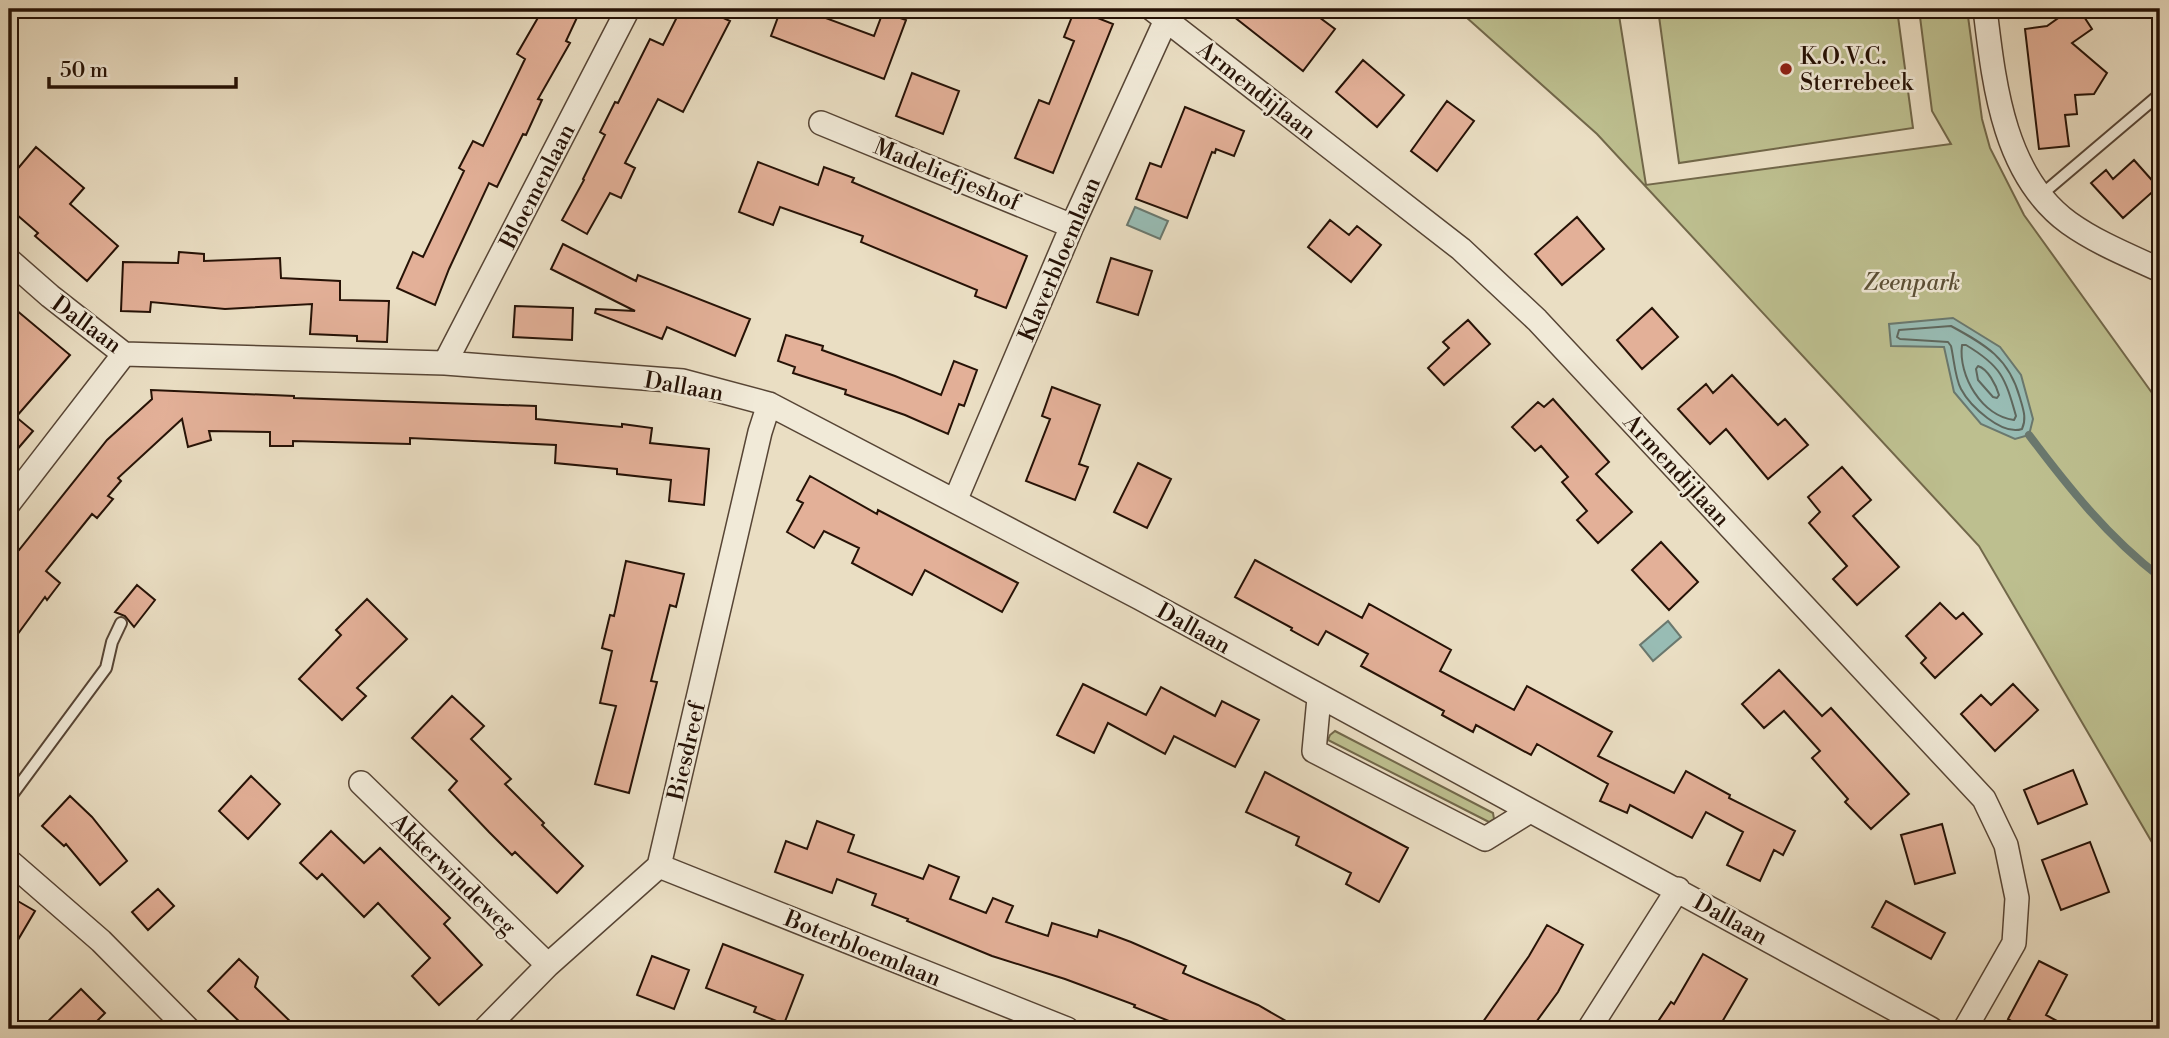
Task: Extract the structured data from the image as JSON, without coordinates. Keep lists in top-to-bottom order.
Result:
{
  "streets": {
    "street": [
      "Armendijlaan",
      "Madeliefjeshof",
      "Bloemenlaan",
      "Klaverbloemlaan",
      "Dallaan",
      "Biesdreef",
      "Akkerwindeweg",
      "Boterbloemlaan"
    ]
  },
  "crossings": [
    ["Armendijlaan", "Klaverbloemlaan"],
    ["Madeliefjeshof", "Klaverbloemlaan"],
    ["Bloemenlaan", "Dallaan"],
    ["Klaverbloemlaan", "Dallaan"],
    ["Dallaan", "Biesdreef"],
    ["Biesdreef", "Boterbloemlaan"]
  ],
  "parks": ["Zeenpark"],
  "places": ["K.O.V.C. Sterrebeek"],
  "scale_bar": "50 m"
}
